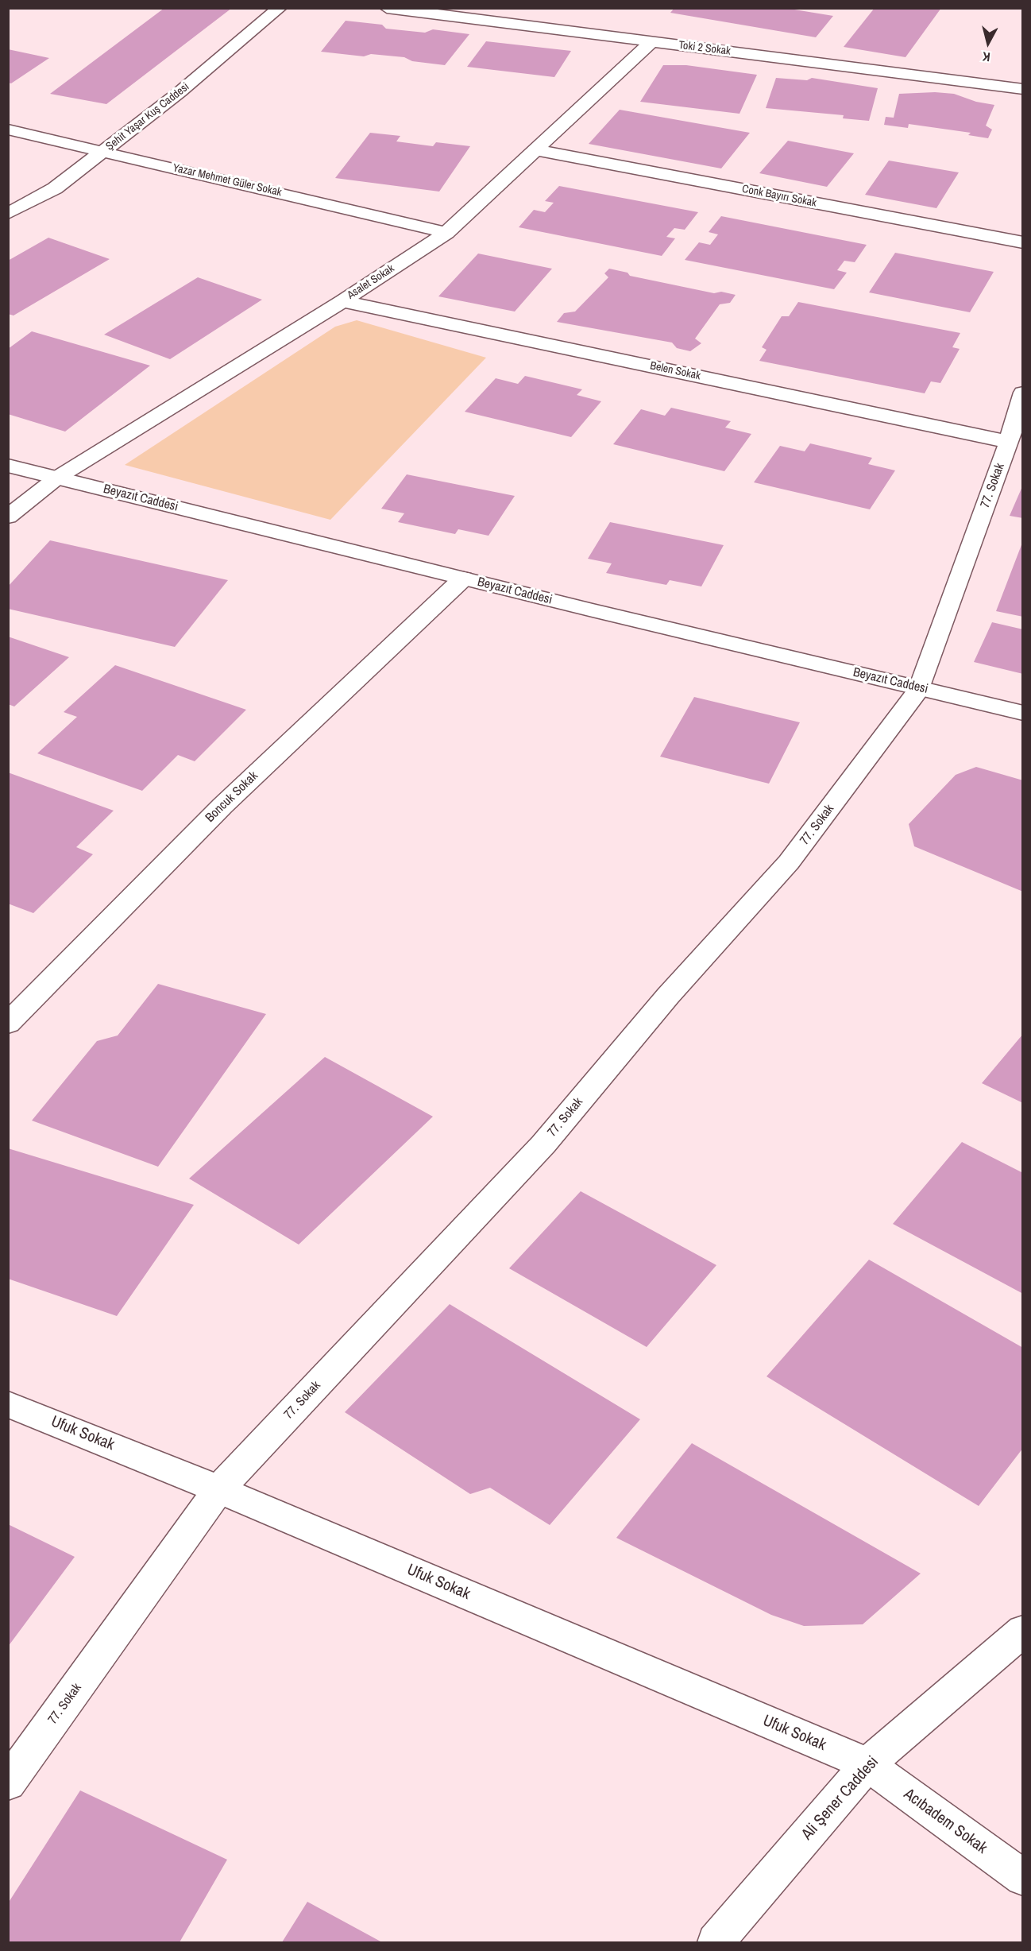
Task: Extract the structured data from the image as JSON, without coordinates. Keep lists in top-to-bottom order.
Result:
{
  "streets": {
    "street": [
      "Toki 2 Sokak",
      "Şehit Yaşar Kuş Caddesi",
      "Yazar Mehmet Güler Sokak",
      "Conk Bayırı Sokak",
      "Asalet Sokak",
      "Belen Sokak",
      "77. Sokak",
      "Beyazıt Caddesi",
      "Boncuk Sokak",
      "Ufuk Sokak",
      "Ali Şener Caddesi",
      "Acıbadem Sokak"
    ]
  },
  "crossings": [
    ["Toki 2 Sokak", "Asalet Sokak"],
    ["Şehit Yaşar Kuş Caddesi", "Yazar Mehmet Güler Sokak"],
    ["Yazar Mehmet Güler Sokak", "Asalet Sokak"],
    ["Conk Bayırı Sokak", "Asalet Sokak"],
    ["Asalet Sokak", "Belen Sokak"],
    ["Asalet Sokak", "Beyazıt Caddesi"],
    ["Belen Sokak", "77. Sokak"],
    ["77. Sokak", "Beyazıt Caddesi"],
    ["77. Sokak", "Ufuk Sokak"],
    ["Beyazıt Caddesi", "Boncuk Sokak"],
    ["Ufuk Sokak", "Ali Şener Caddesi"],
    ["Ufuk Sokak", "Acıbadem Sokak"],
    ["Ali Şener Caddesi", "Acıbadem Sokak"]
  ],
  "north": "bottom"
}
